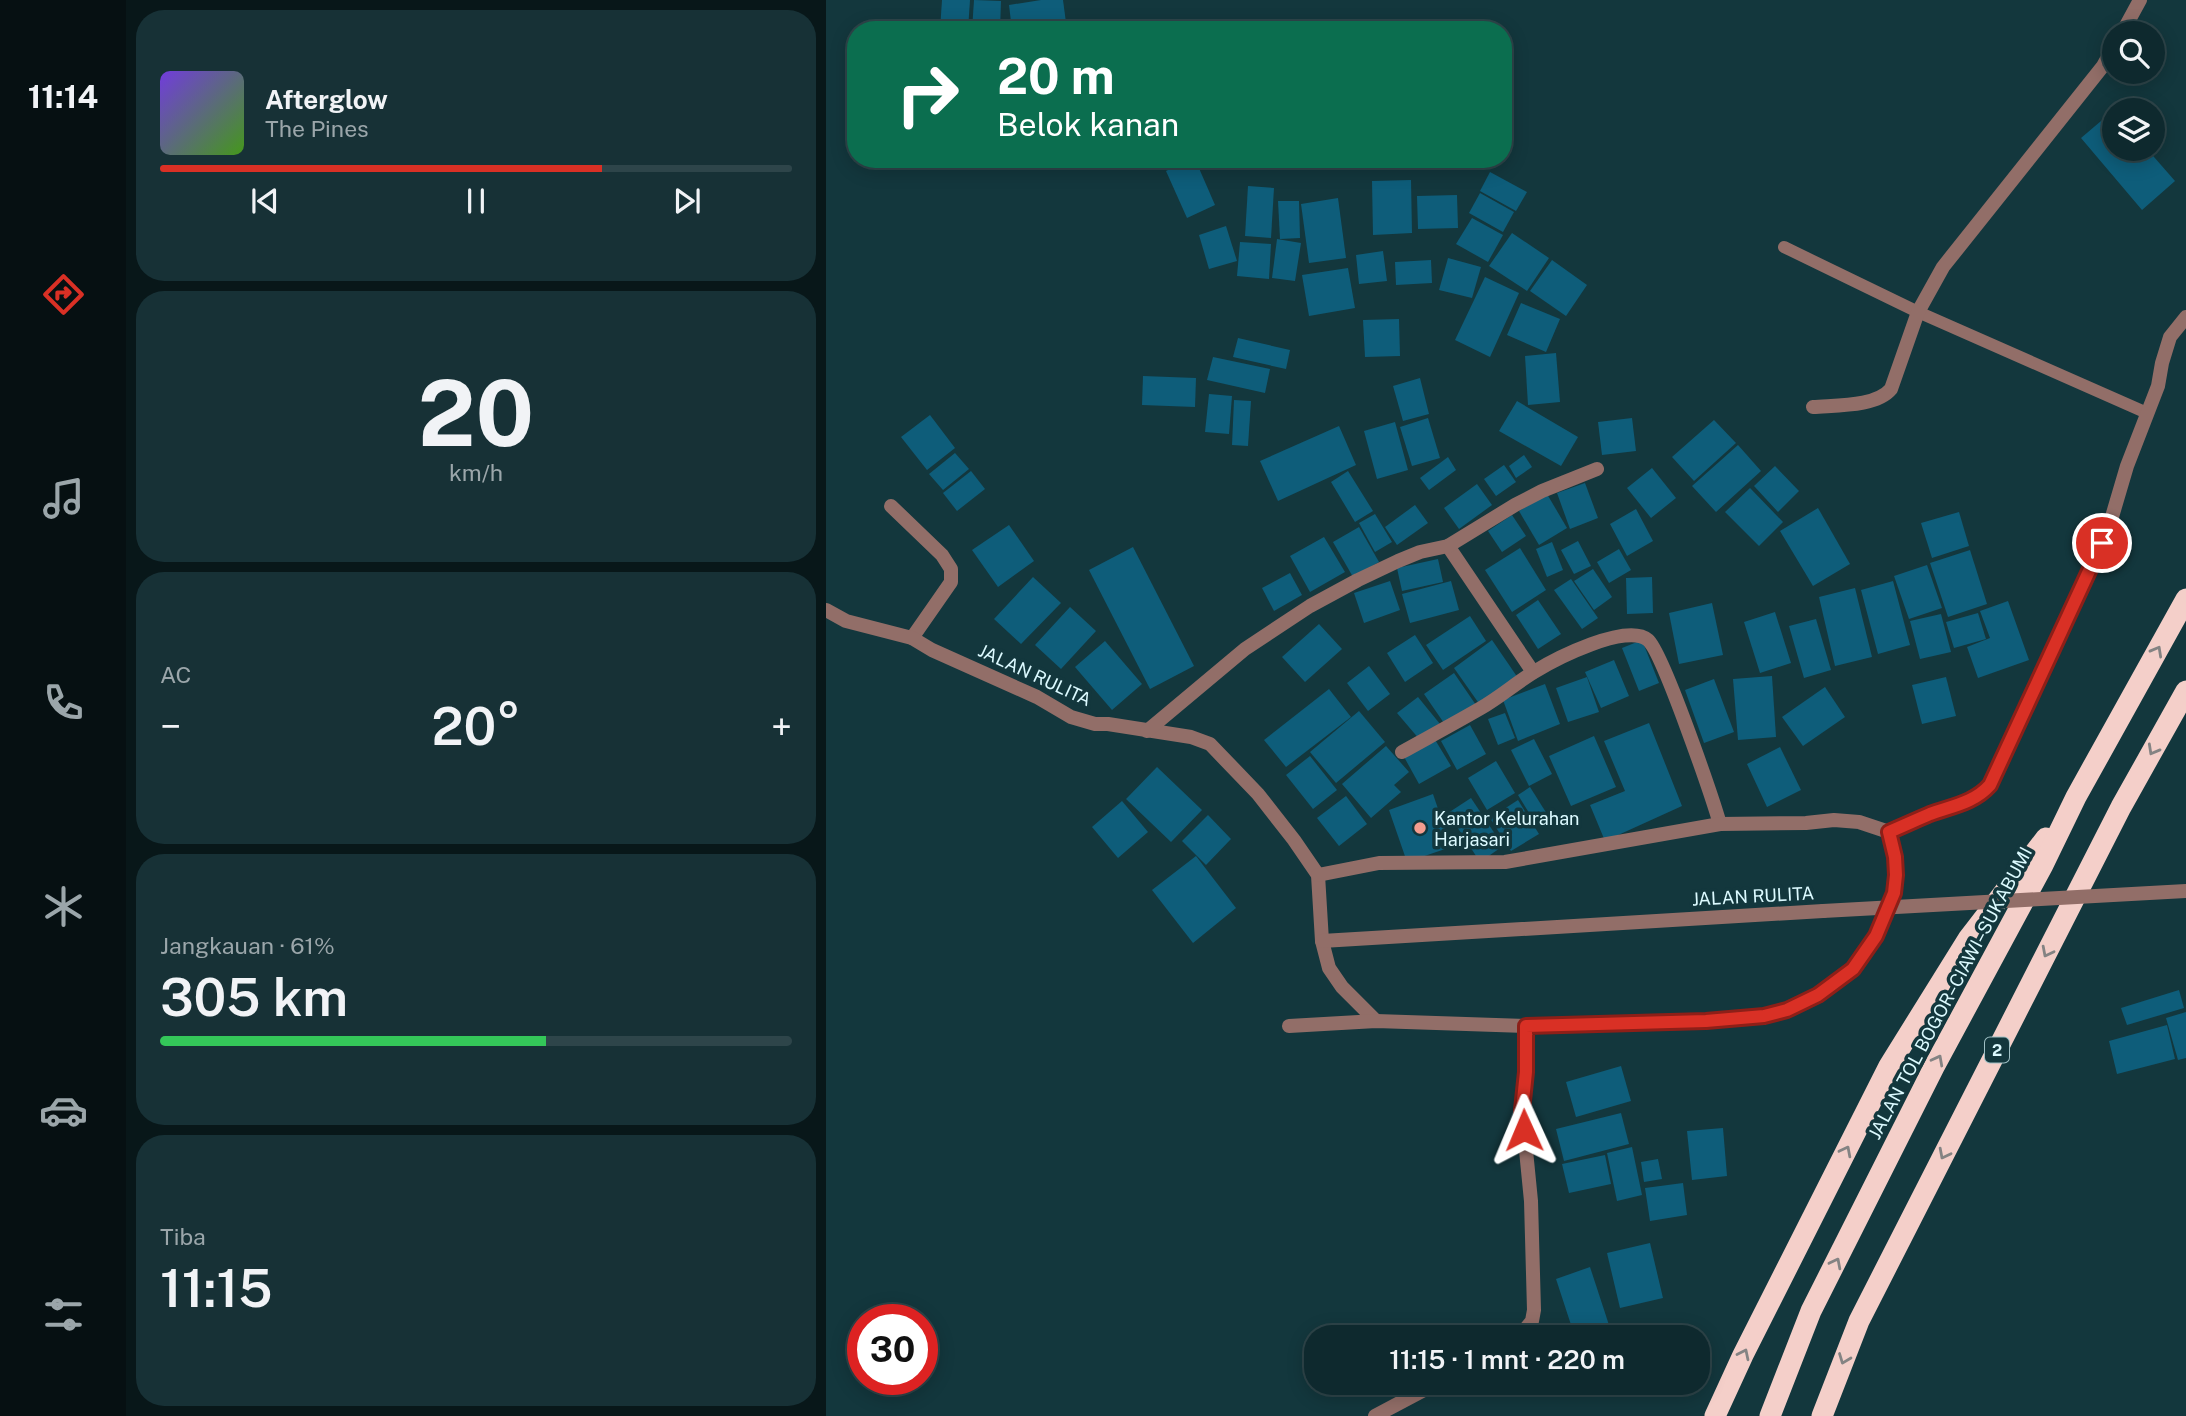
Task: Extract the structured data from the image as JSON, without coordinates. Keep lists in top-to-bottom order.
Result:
{
  "streets": {
    "highway": ["JALAN TOL BOGOR–CIAWI–SUKABUMI", "2"],
    "street": ["JALAN RULITA"]
  },
  "places": ["Kantor Kelurahan Harjasari"],
  "page": {
    "tabs": "11:14",
    "turn": ["20 m", "Belok kanan"],
    "song": ["Afterglow", "The Pines"],
    "tile": [
      ["20", "km/h"],
      "AC",
      ["Jangkauan · 61%", "305 km"],
      ["Tiba", "11:15"]
    ],
    "heat": ["−", "20°", "+"],
    "limit": "30",
    "trip": "11:15 · 1 mnt · 220 m"
  }
}
